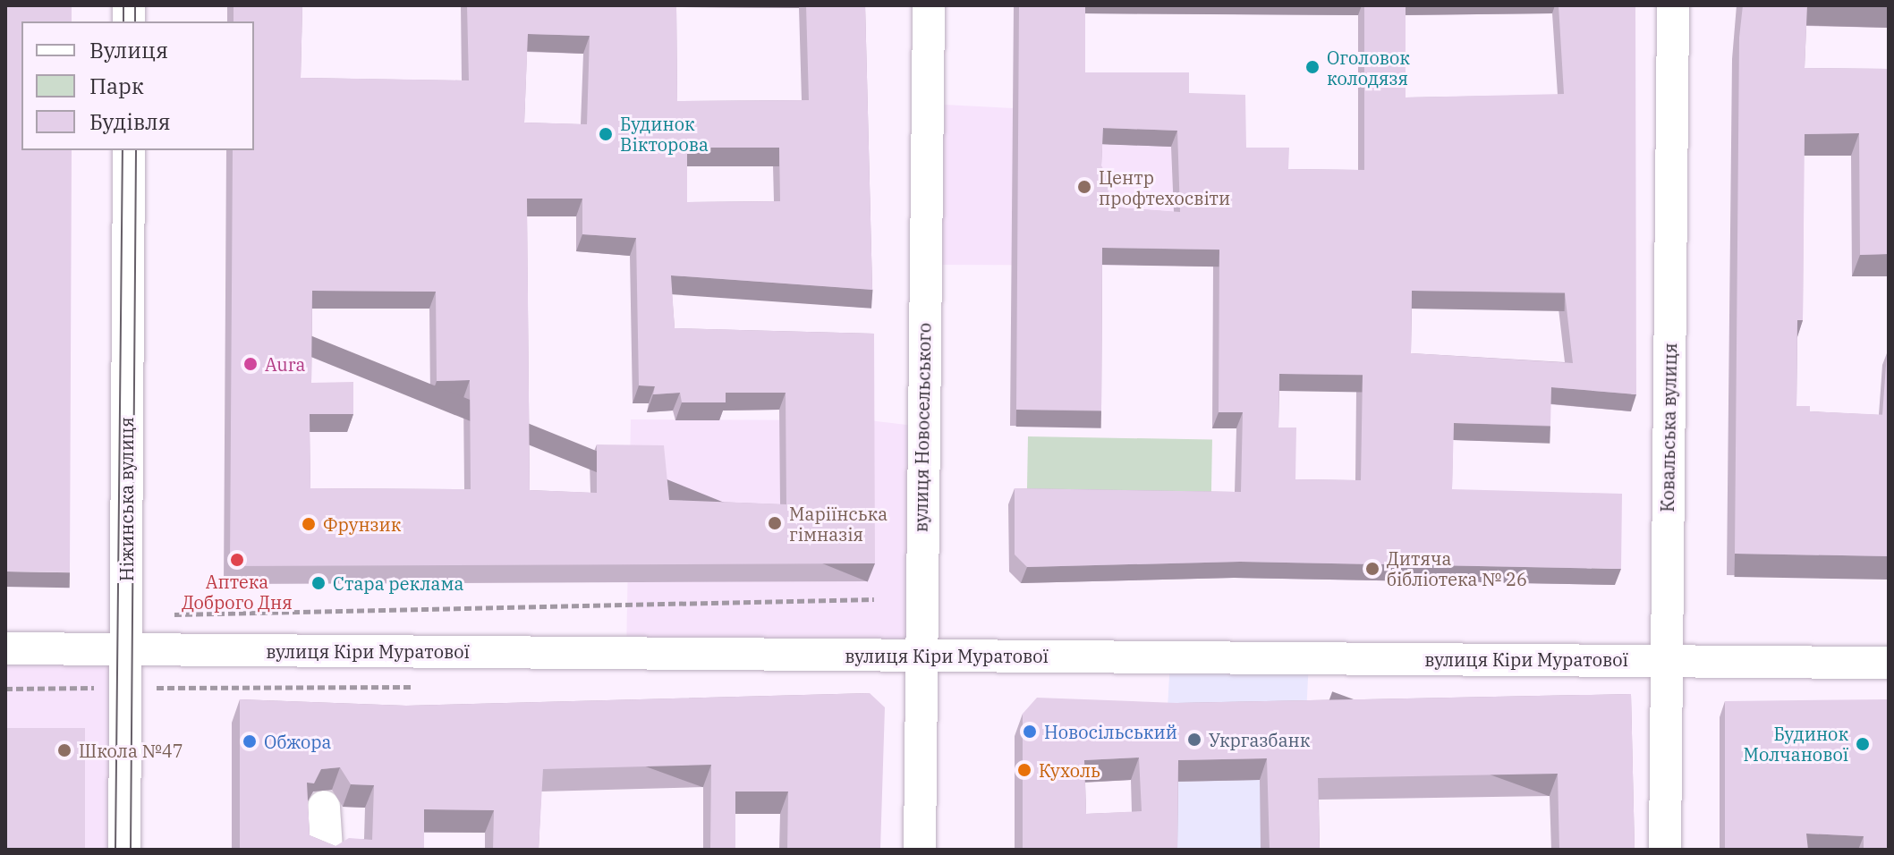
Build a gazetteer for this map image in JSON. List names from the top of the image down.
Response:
{
  "streets": {
    "street": [
      "вулиця Новосельського",
      "Ковальська вулиця",
      "Ніжинська вулиця",
      "вулиця Кіри Муратової"
    ]
  },
  "crossings": [
    ["вулиця Новосельського", "вулиця Кіри Муратової"],
    ["Ковальська вулиця", "вулиця Кіри Муратової"],
    ["Ніжинська вулиця", "вулиця Кіри Муратової"]
  ],
  "places": [
    "Оголовок колодязя",
    "Будинок Вікторова",
    "Центр профтехосвіти",
    "Aura",
    "Маріїнська гімназія",
    "Фрунзик",
    "Аптека Доброго Дня",
    "Дитяча бібліотека № 26",
    "Стара реклама",
    "Новосільський",
    "Укргазбанк",
    "Обжора",
    "Будинок Молчанової",
    "Школа №47",
    "Кухоль"
  ],
  "legend": ["Вулиця", "Парк", "Будівля"]
}
